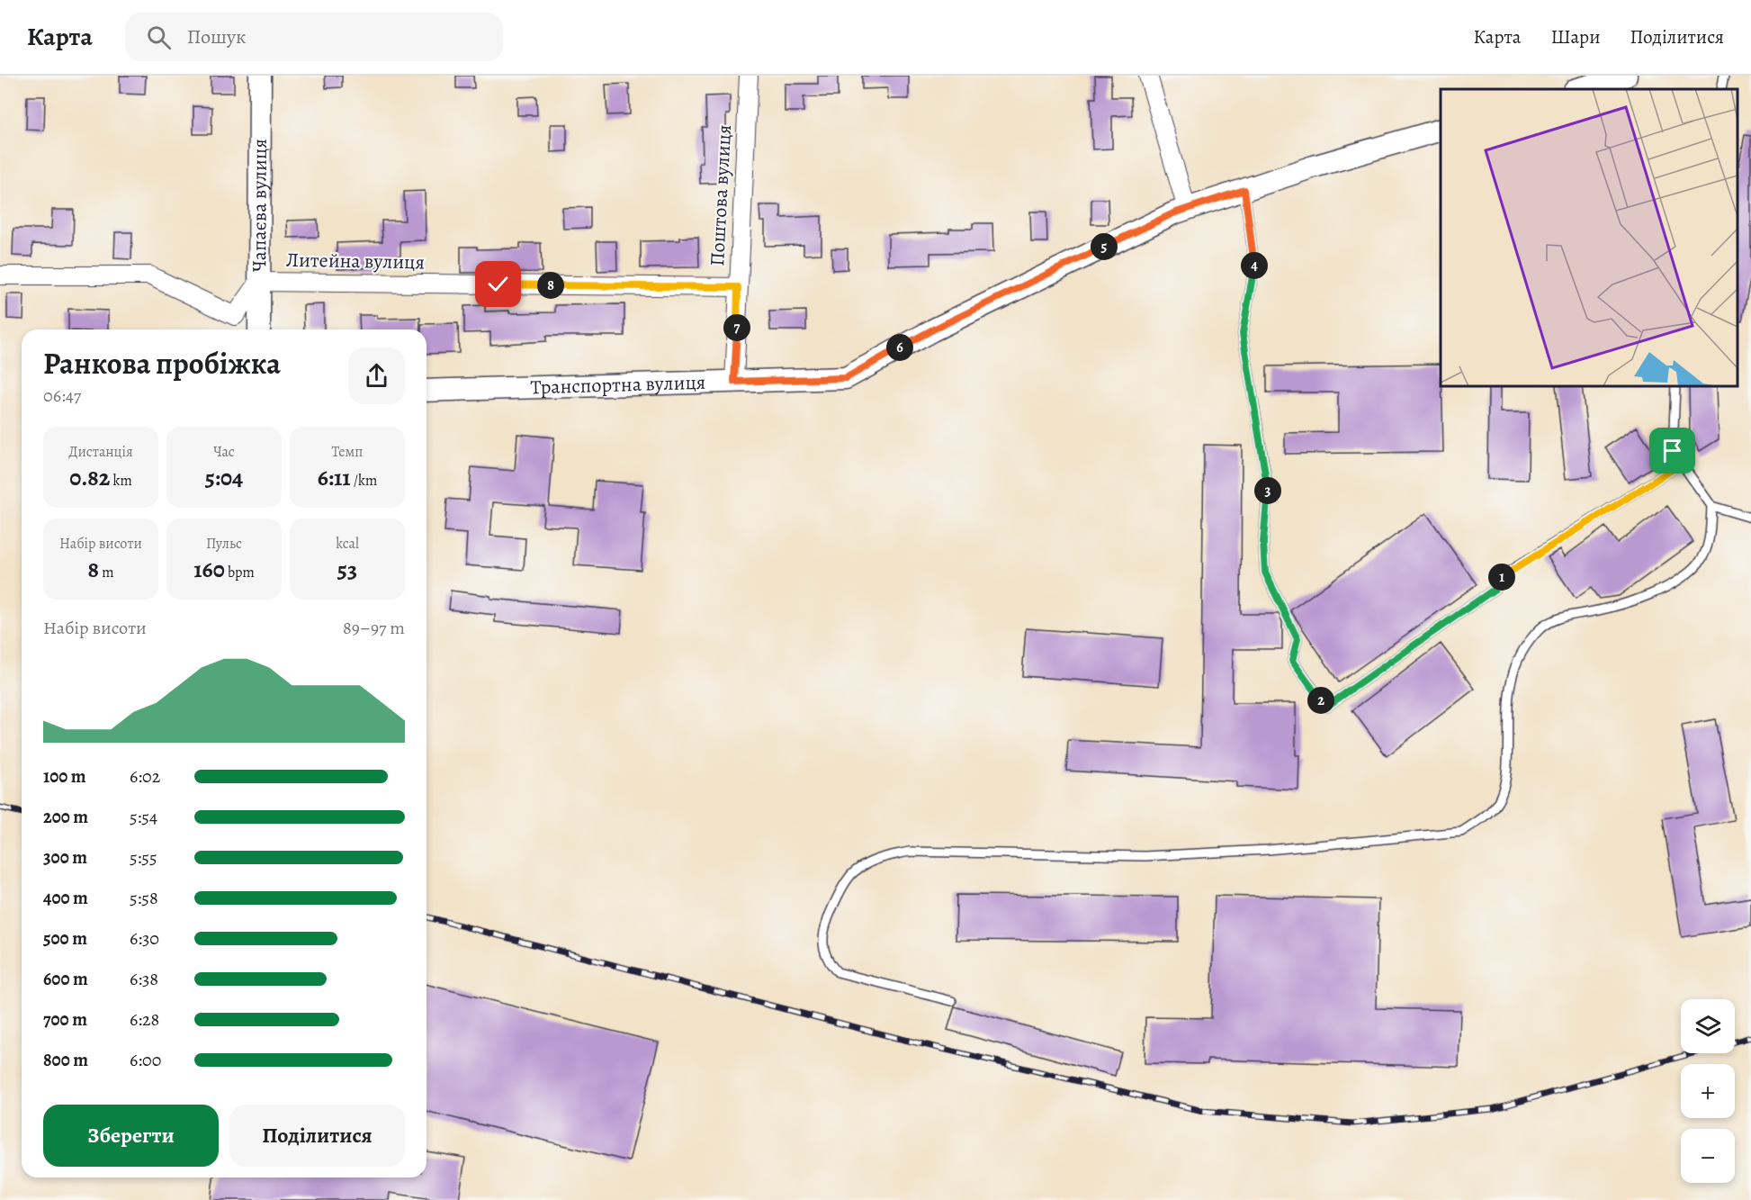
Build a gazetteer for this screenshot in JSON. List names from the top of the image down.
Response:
{
  "streets": {
    "street": [
      "Поштова вулиця",
      "Чапаєва вулиця",
      "Литейна вулиця",
      "Транспортна вулиця"
    ]
  },
  "crossings": [
    ["Поштова вулиця", "Литейна вулиця"],
    ["Поштова вулиця", "Транспортна вулиця"],
    ["Чапаєва вулиця", "Литейна вулиця"]
  ],
  "page": {
    "header": "Карта",
    "search": "Пошук",
    "nav": ["Карта", "Шари", "Поділитися"],
    "pins": [
      "5",
      "4",
      "8",
      "7",
      "6",
      "3",
      "1",
      "2"
    ],
    "heading": ["Ранкова пробіжка", "06:47"],
    "stats": [
      ["Дистанція", "0.82 km"],
      ["Час", "5:04"],
      ["Темп", "6:11 /km"],
      ["Набір висоти", "8 m"],
      ["Пульс", "160 bpm"],
      ["kcal", "53"]
    ],
    "chart": ["Набір висоти", "89–97 m"],
    "list": [
      {
        "name": "100 m",
        "note": "6:02"
      },
      {
        "name": "200 m",
        "note": "5:54"
      },
      {
        "name": "300 m",
        "note": "5:55"
      },
      {
        "name": "400 m",
        "note": "5:58"
      },
      {
        "name": "500 m",
        "note": "6:30"
      },
      {
        "name": "600 m",
        "note": "6:38"
      },
      {
        "name": "700 m",
        "note": "6:28"
      },
      {
        "name": "800 m",
        "note": "6:00"
      }
    ],
    "map_buttons": ["+", "−"],
    "buttons": ["Зберегти", "Поділитися"]
  }
}
